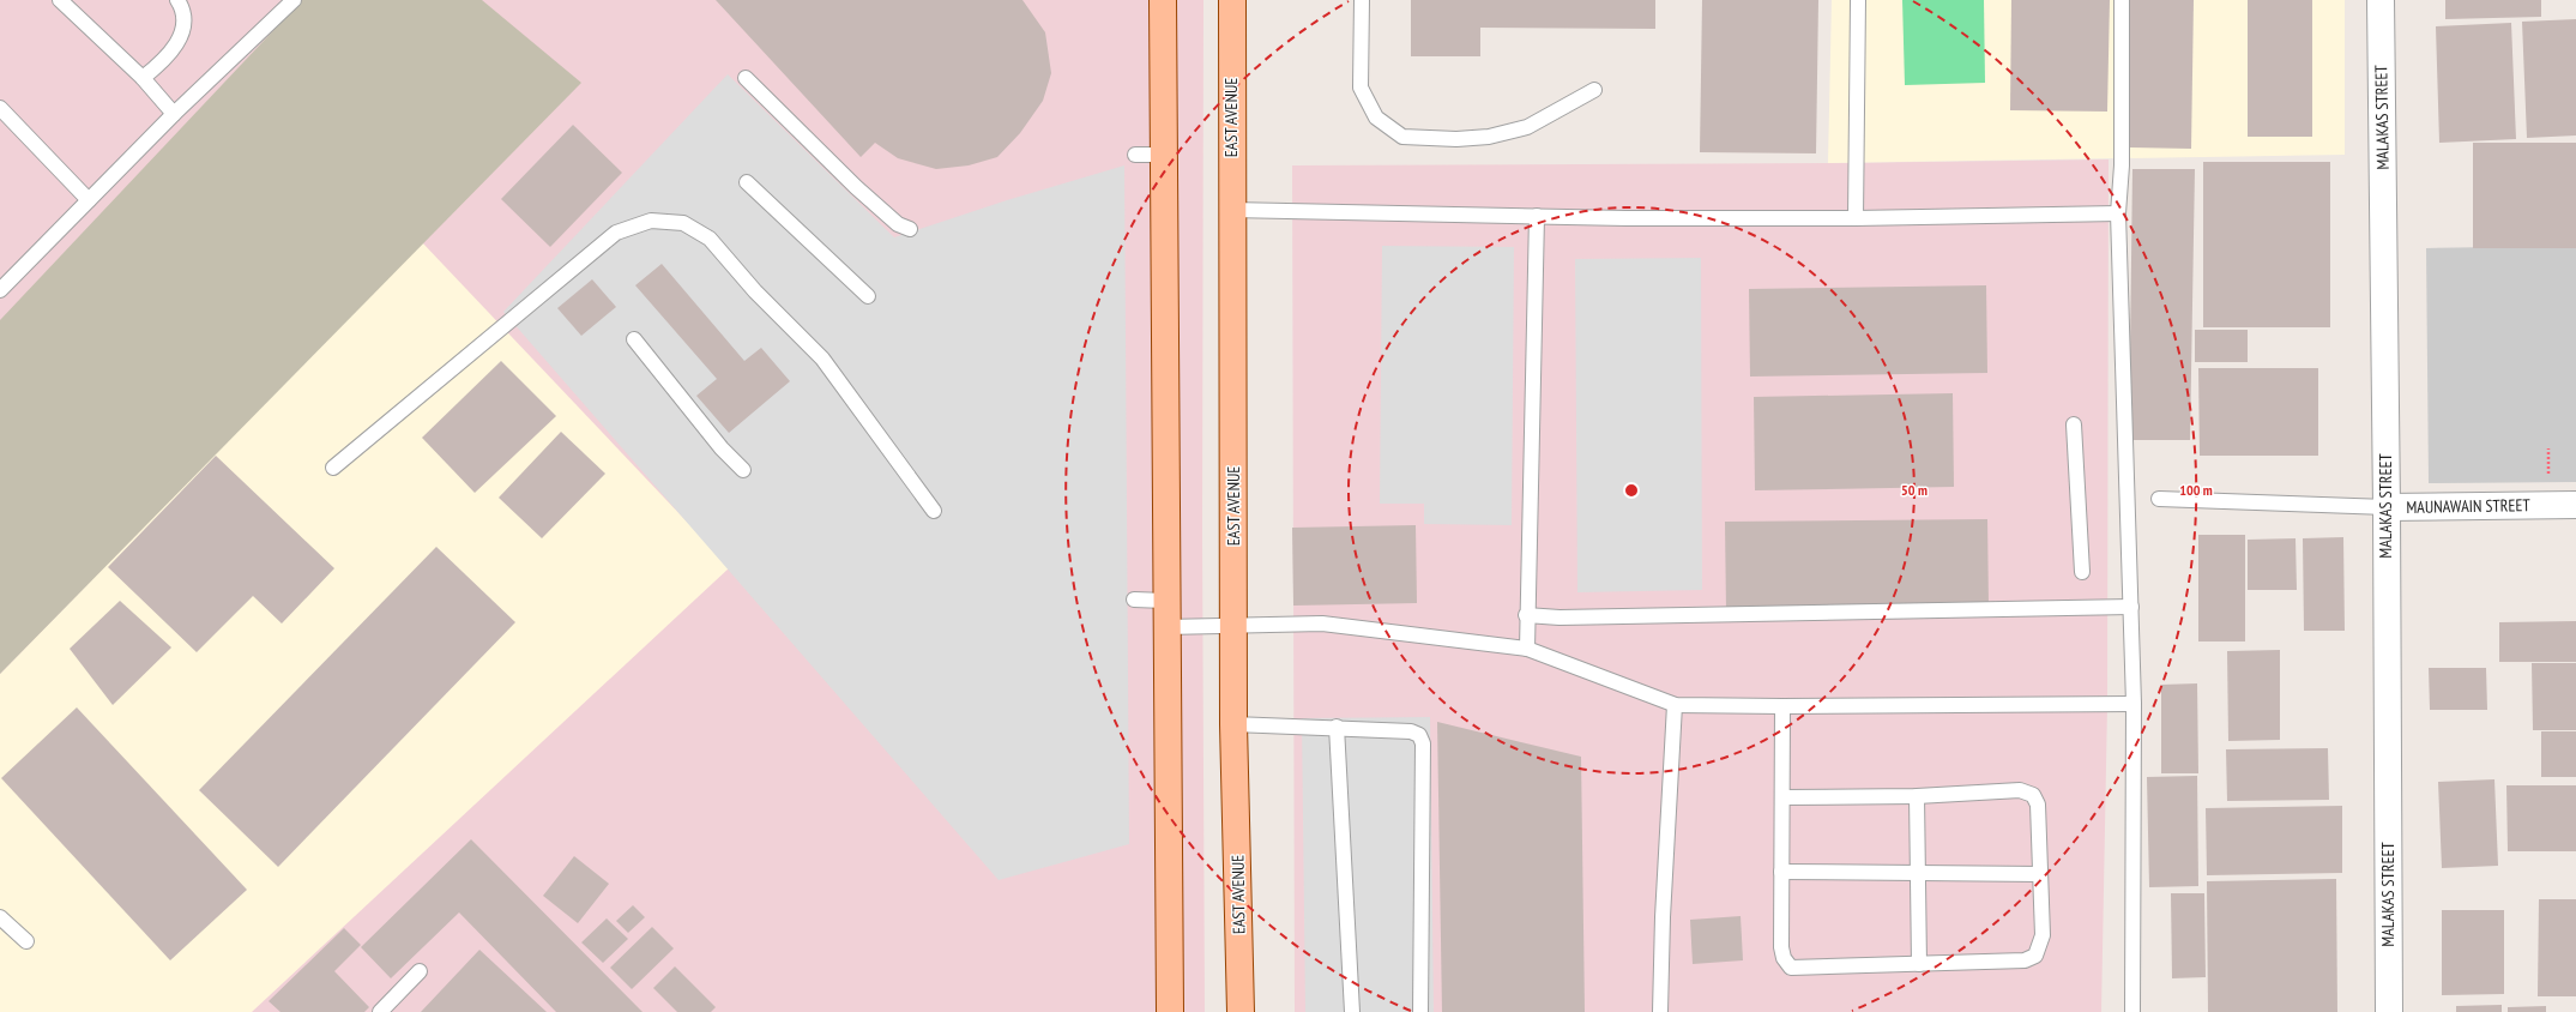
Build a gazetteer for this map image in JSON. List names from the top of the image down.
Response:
{
  "streets": {
    "main road": ["EAST AVENUE"],
    "street": ["MALAKAS STREET", "MAUNAWAIN STREET"]
  },
  "crossings": [
    ["MALAKAS STREET", "MAUNAWAIN STREET"]
  ],
  "rings": ["50 m", "100 m"]
}
